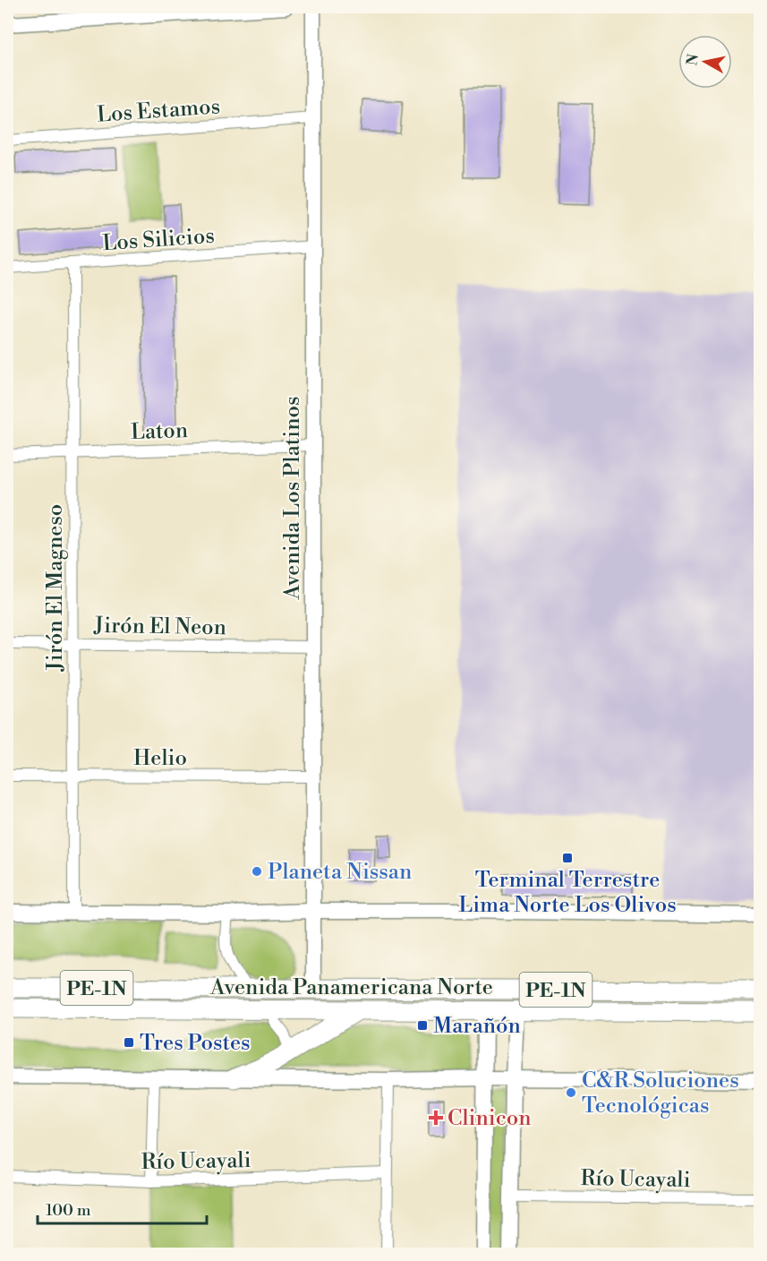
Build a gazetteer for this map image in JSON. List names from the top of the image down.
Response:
{
  "streets": {
    "highway": ["Avenida Panamericana Norte", "PE-1N"],
    "main road": ["Avenida Los Platinos"],
    "street": [
      "Los Estamos",
      "Los Silicios",
      "Laton",
      "Jirón El Magneso",
      "Jirón El Neon",
      "Helio",
      "Río Ucayali"
    ]
  },
  "crossings": [
    ["Los Estamos", "Avenida Los Platinos"],
    ["Los Silicios", "Avenida Los Platinos"],
    ["Los Silicios", "Jirón El Magneso"],
    ["Laton", "Avenida Los Platinos"],
    ["Laton", "Jirón El Magneso"],
    ["Avenida Los Platinos", "Jirón El Neon"],
    ["Avenida Los Platinos", "Helio"],
    ["Avenida Los Platinos", "Avenida Panamericana Norte"],
    ["Jirón El Magneso", "Jirón El Neon"],
    ["Jirón El Magneso", "Helio"]
  ],
  "places": {
    "transit": ["Terminal Terrestre Lima Norte Los Olivos", "Marañón", "Tres Postes"],
    "other": ["Planeta Nissan", "C&R Soluciones Tecnológicas"],
    "health": ["Clinicon"]
  },
  "scale_bar": "100 m",
  "north": "left"
}
